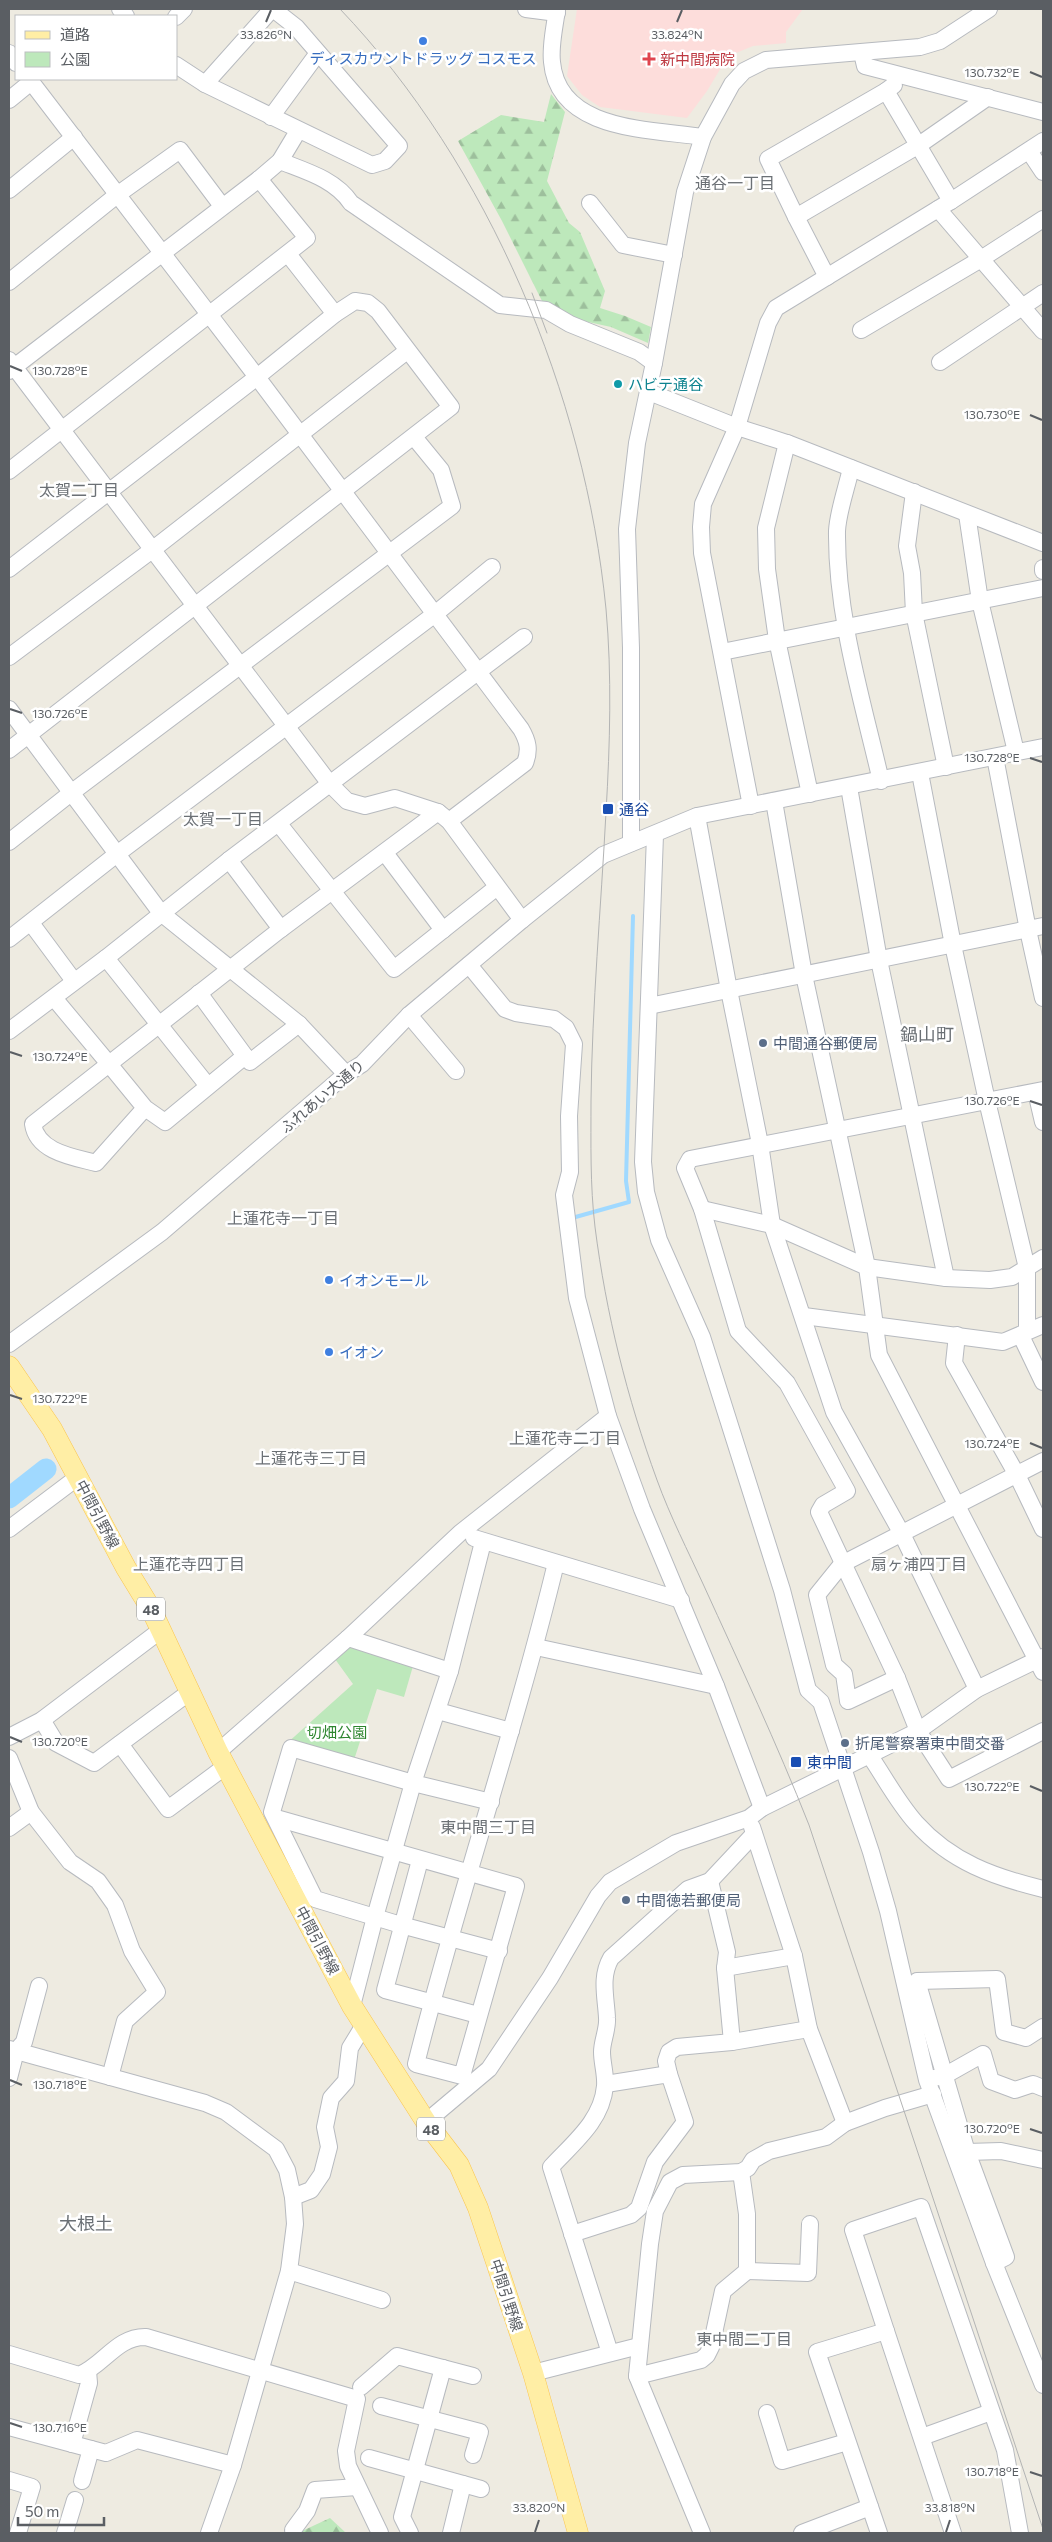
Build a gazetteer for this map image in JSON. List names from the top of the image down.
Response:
{
  "streets": {
    "main road": ["中間引野線", "48"],
    "street": ["ふれあい大通り"]
  },
  "districts": [
    "通谷一丁目",
    "太賀二丁目",
    "太賀一丁目",
    "鍋山町",
    "上蓮花寺一丁目",
    "上蓮花寺二丁目",
    "上蓮花寺三丁目",
    "上蓮花寺四丁目",
    "扇ヶ浦四丁目",
    "東中間三丁目",
    "大根土",
    "東中間二丁目"
  ],
  "parks": ["切畑公園"],
  "places": {
    "other": [
      "ディスカウントドラッグ コスモス",
      "ハビテ通谷",
      "中間通谷郵便局",
      "イオンモール",
      "イオン",
      "折尾警察署東中間交番",
      "中間徳若郵便局"
    ],
    "health": ["新中間病院"],
    "transit": ["通谷", "東中間"]
  },
  "legend": ["道路", "公園"],
  "scale_bar": "50 m",
  "coordinates": [
    "33.826°N",
    "33.824°N",
    "130.732°E",
    "130.728°E",
    "130.730°E",
    "130.726°E",
    "130.724°E",
    "130.722°E",
    "130.720°E",
    "130.718°E",
    "130.716°E",
    "33.820°N",
    "33.818°N"
  ]
}
